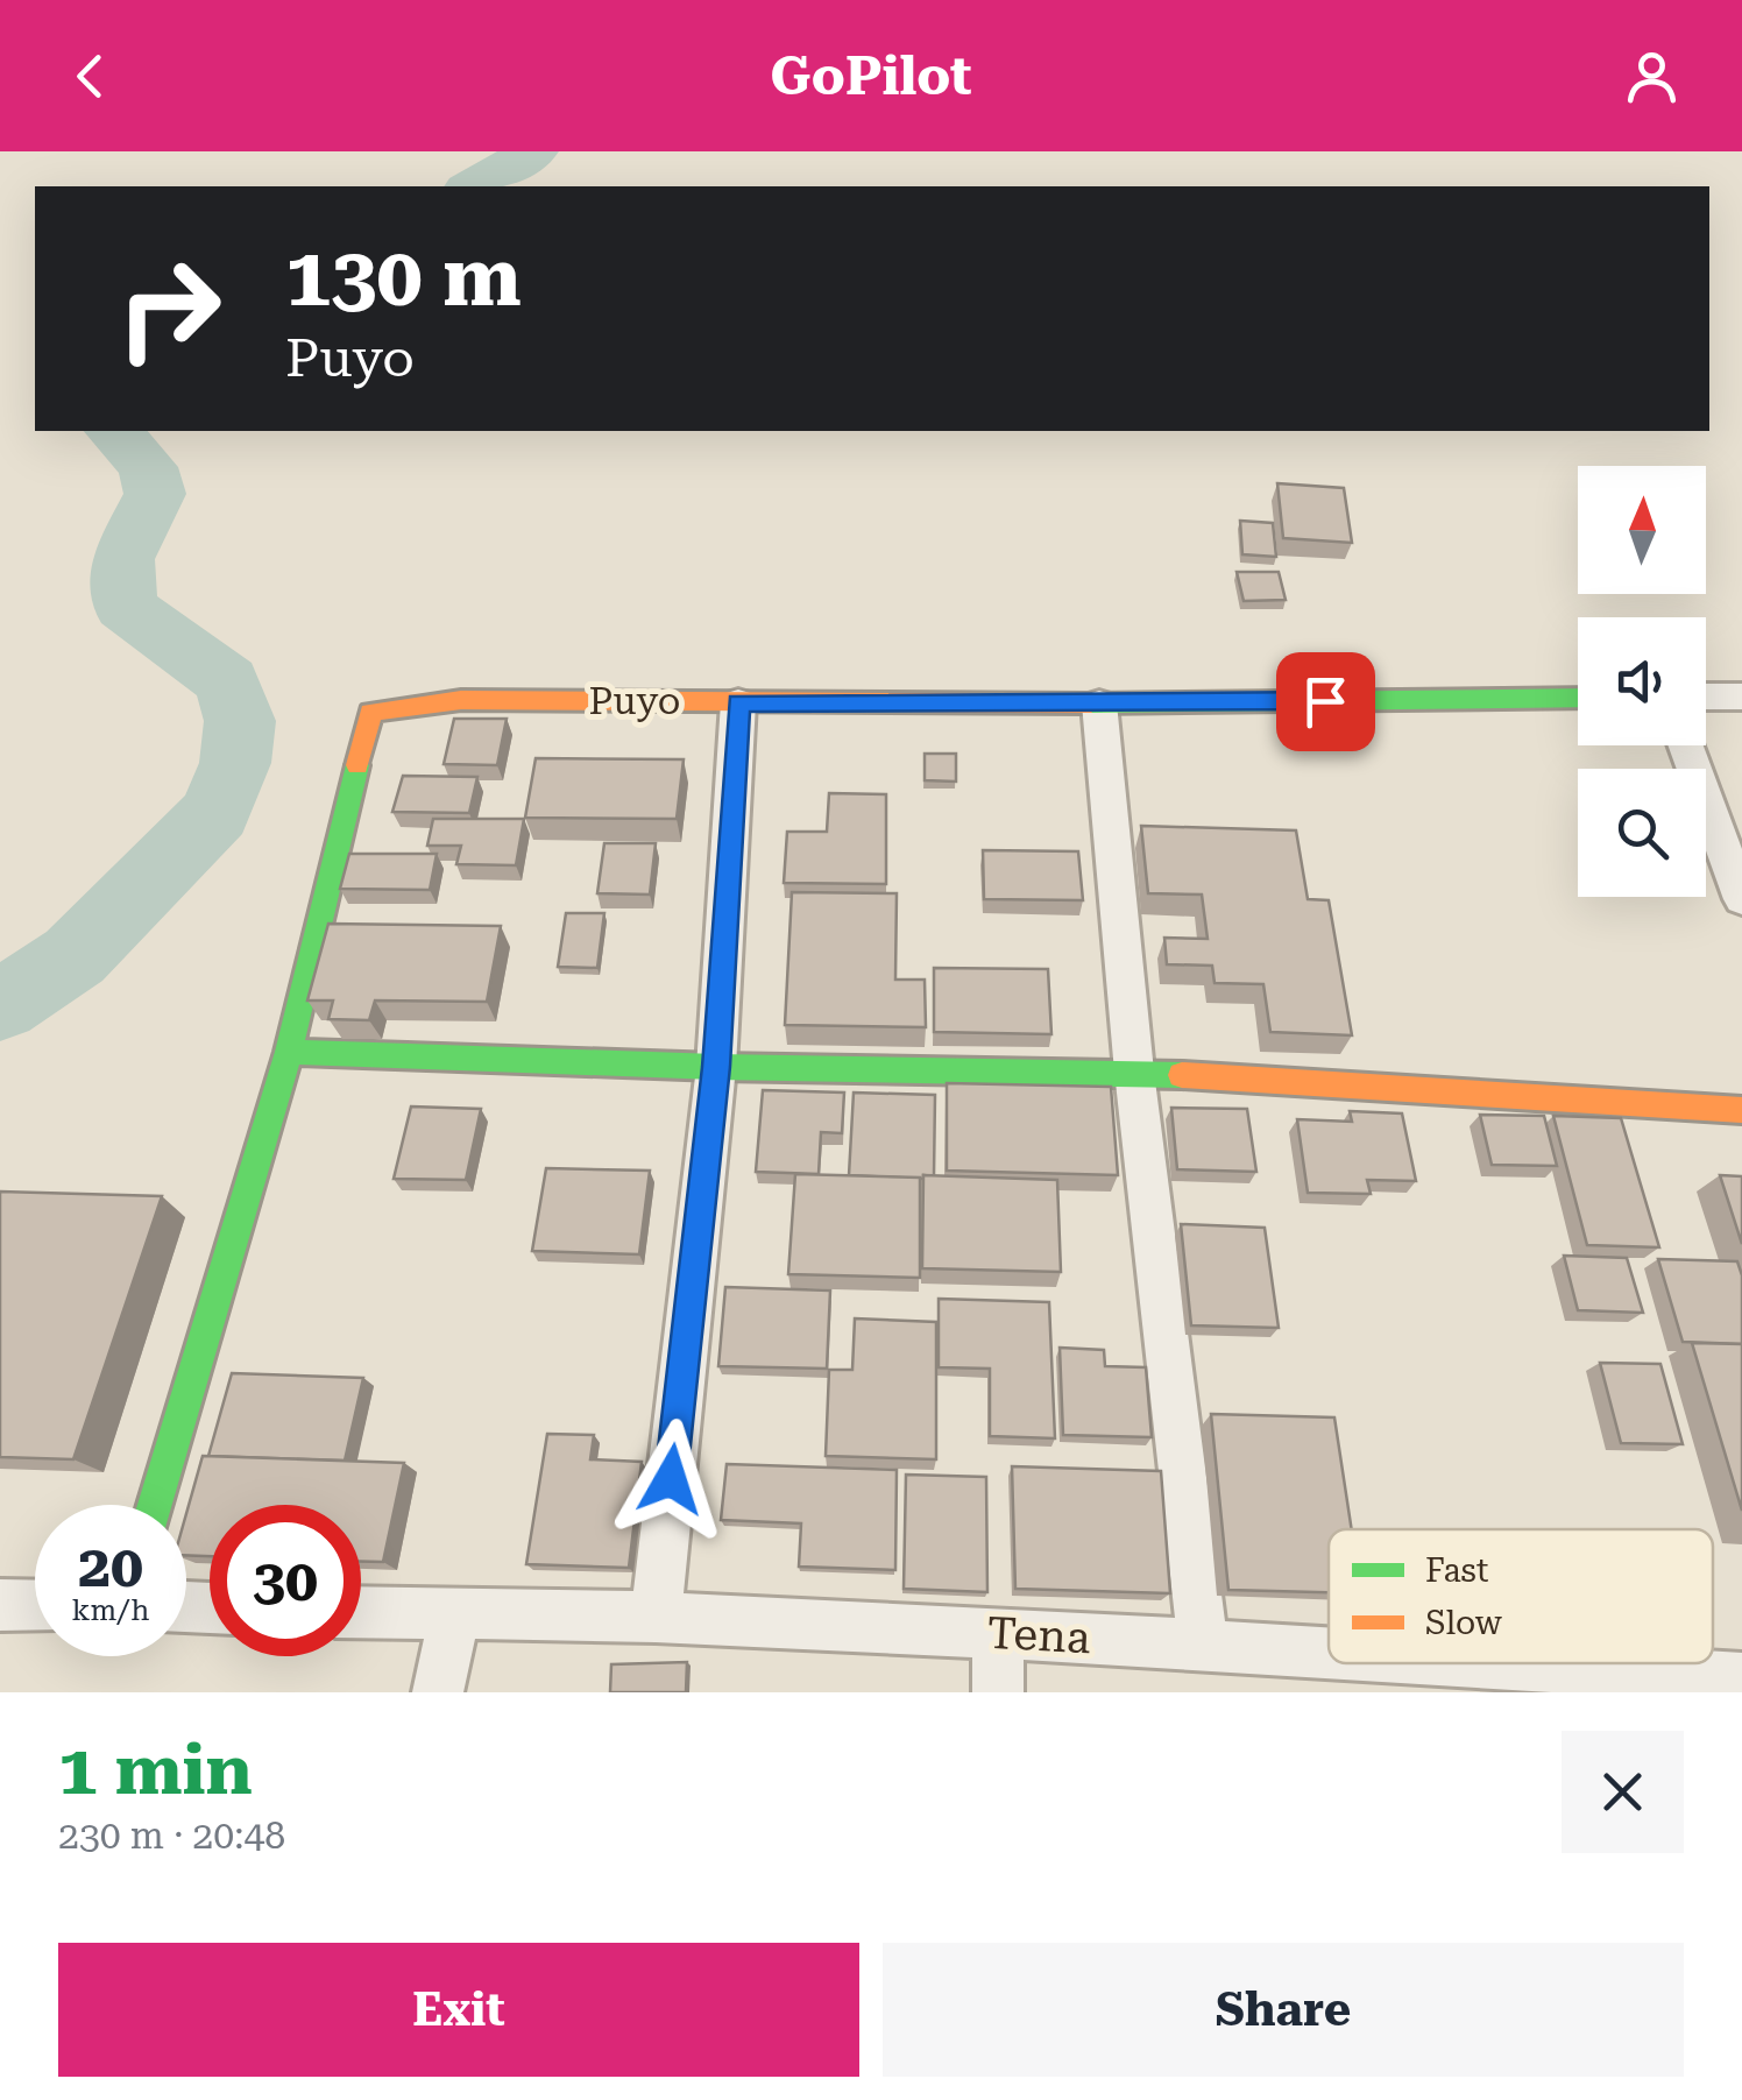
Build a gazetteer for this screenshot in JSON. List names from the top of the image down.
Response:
{
  "streets": {
    "street": ["Puyo", "Tena"]
  },
  "legend": ["Fast", "Slow"],
  "north": "top",
  "page": {
    "header": "GoPilot",
    "turn": ["130 m", "Puyo"],
    "speed": "20 km/h",
    "limit": "30",
    "heading": ["1 min", "230 m · 20:48"],
    "buttons": ["Exit", "Share"]
  }
}
